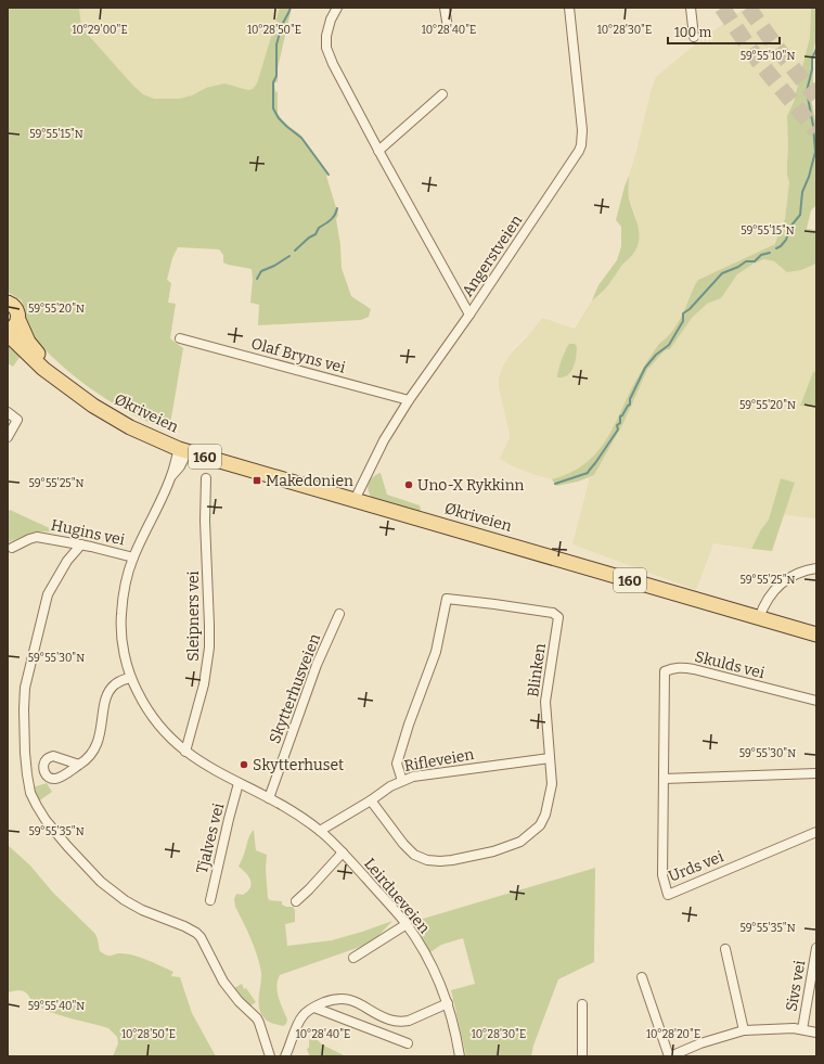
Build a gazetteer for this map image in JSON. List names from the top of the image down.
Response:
{
  "streets": {
    "main road": ["Økriveien", "160"],
    "street": [
      "Angerstveien",
      "Olaf Bryns vei",
      "Hugins vei",
      "Sleipners vei",
      "Skulds vei",
      "Blinken",
      "Skytterhusveien",
      "Rifleveien",
      "Tjalves vei",
      "Urds vei",
      "Leirdueveien",
      "Sivs vei"
    ]
  },
  "crossings": [
    ["Angerstveien", "Olaf Bryns vei"],
    ["Angerstveien", "Økriveien"],
    ["Økriveien", "160"],
    ["Økriveien", "Leirdueveien"],
    ["Hugins vei", "Leirdueveien"],
    ["Sleipners vei", "Leirdueveien"],
    ["Skulds vei", "Urds vei"],
    ["Blinken", "Rifleveien"],
    ["Skytterhusveien", "Leirdueveien"],
    ["Rifleveien", "Leirdueveien"],
    ["Tjalves vei", "Leirdueveien"]
  ],
  "places": {
    "transit": ["Makedonien"],
    "other": ["Uno-X Rykkinn", "Skytterhuset"]
  },
  "scale_bar": "100 m",
  "coordinates": [
    "10°29'00\"E",
    "10°28'50\"E",
    "10°28'40\"E",
    "10°28'30\"E",
    "59°55'10\"N",
    "59°55'15\"N",
    "59°55'20\"N",
    "59°55'25\"N",
    "59°55'30\"N",
    "59°55'35\"N",
    "59°55'40\"N",
    "10°28'20\"E"
  ]
}
